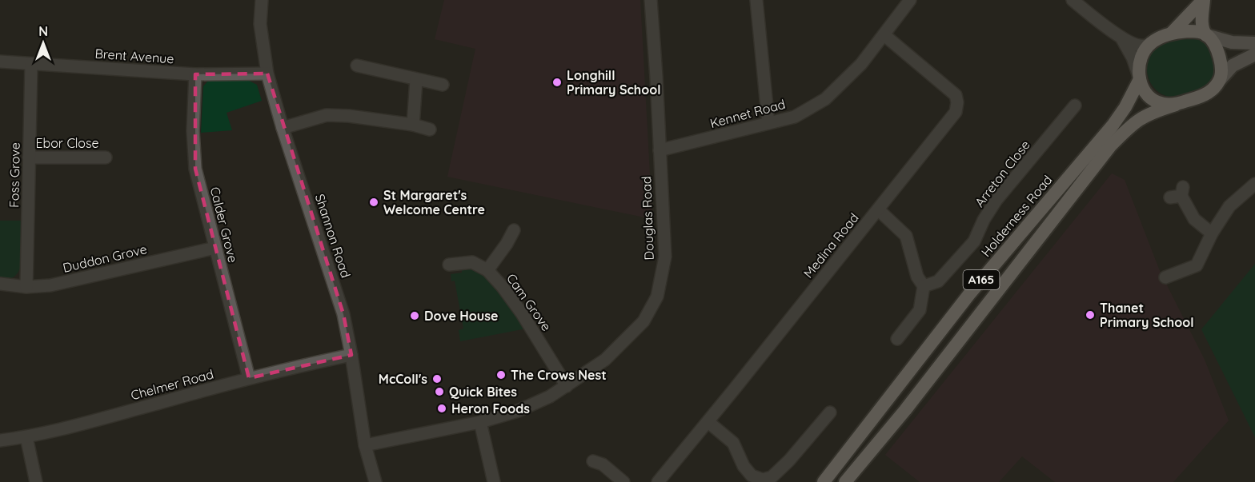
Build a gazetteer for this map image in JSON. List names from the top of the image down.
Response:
{
  "streets": {
    "highway": ["Holderness Road", "A165"],
    "street": [
      "Brent Avenue",
      "Kennet Road",
      "Ebor Close",
      "Arreton Close",
      "Foss Grove",
      "Douglas Road",
      "Calder Grove",
      "Shannon Road",
      "Medina Road",
      "Duddon Grove",
      "Cam Grove",
      "Chelmer Road"
    ]
  },
  "crossings": [
    ["Brent Avenue", "Foss Grove"],
    ["Brent Avenue", "Calder Grove"],
    ["Brent Avenue", "Shannon Road"],
    ["Kennet Road", "Douglas Road"],
    ["Kennet Road", "Medina Road"],
    ["Ebor Close", "Foss Grove"],
    ["Foss Grove", "Duddon Grove"],
    ["Holderness Road", "A165"],
    ["Douglas Road", "Shannon Road"],
    ["Douglas Road", "Cam Grove"],
    ["Calder Grove", "Duddon Grove"],
    ["Calder Grove", "Chelmer Road"],
    ["Shannon Road", "Chelmer Road"]
  ],
  "places": [
    "Longhill Primary School",
    "St Margaret's Welcome Centre",
    "Thanet Primary School",
    "Dove House",
    "The Crows Nest",
    "McColl's",
    "Quick Bites",
    "Heron Foods"
  ],
  "north": "top"
}
